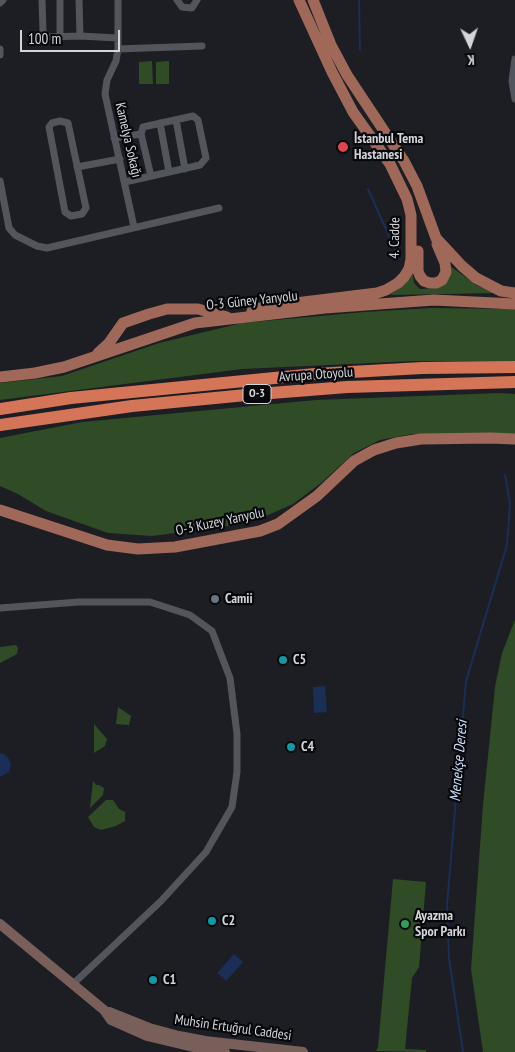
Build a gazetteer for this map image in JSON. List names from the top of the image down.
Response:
{
  "streets": {
    "highway": ["Avrupa Otoyolu", "O-3"],
    "main road": ["4. Cadde", "O-3 Güney Yanyolu", "O-3 Kuzey Yanyolu"],
    "street": ["Kamelya Sokağı", "Muhsin Ertuğrul Caddesi"]
  },
  "crossings": [
    ["4. Cadde", "O-3 Güney Yanyolu"]
  ],
  "water": ["Menekşe Deresi"],
  "places": [
    "İstanbul Tema Hastanesi",
    "Camii",
    "C5",
    "C4",
    "C2",
    "Ayazma Spor Parkı",
    "C1"
  ],
  "scale_bar": "100 m",
  "north": "bottom"
}
